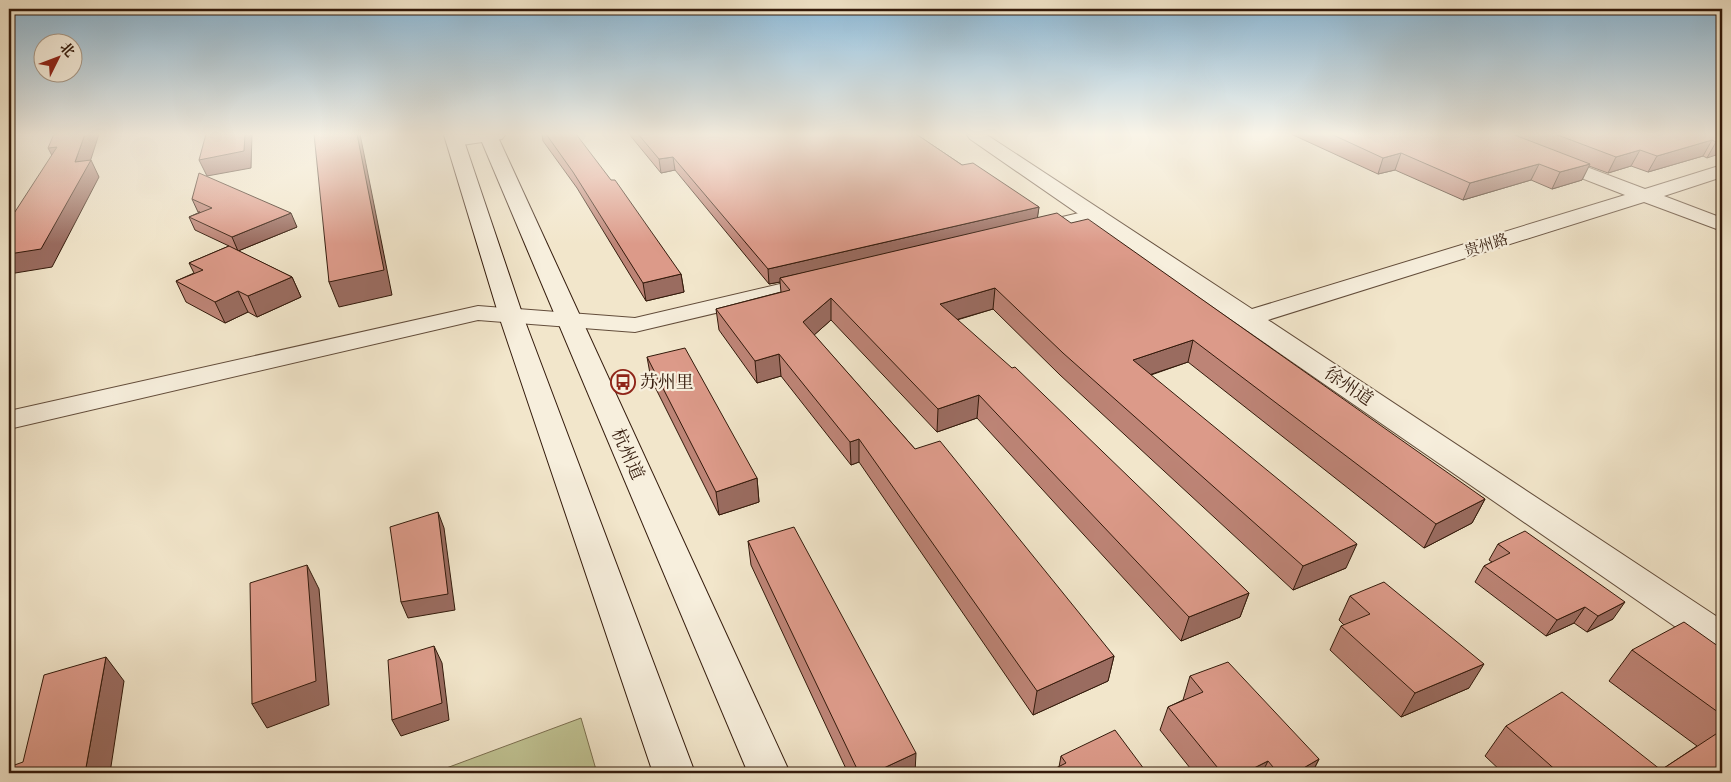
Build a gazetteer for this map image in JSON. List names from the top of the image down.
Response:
{
  "streets": {
    "street": ["贵州路", "徐州道", "杭州道"]
  },
  "crossings": [
    ["贵州路", "徐州道"]
  ],
  "places": {
    "bus stop": ["苏州里"]
  },
  "north": "top right"
}
